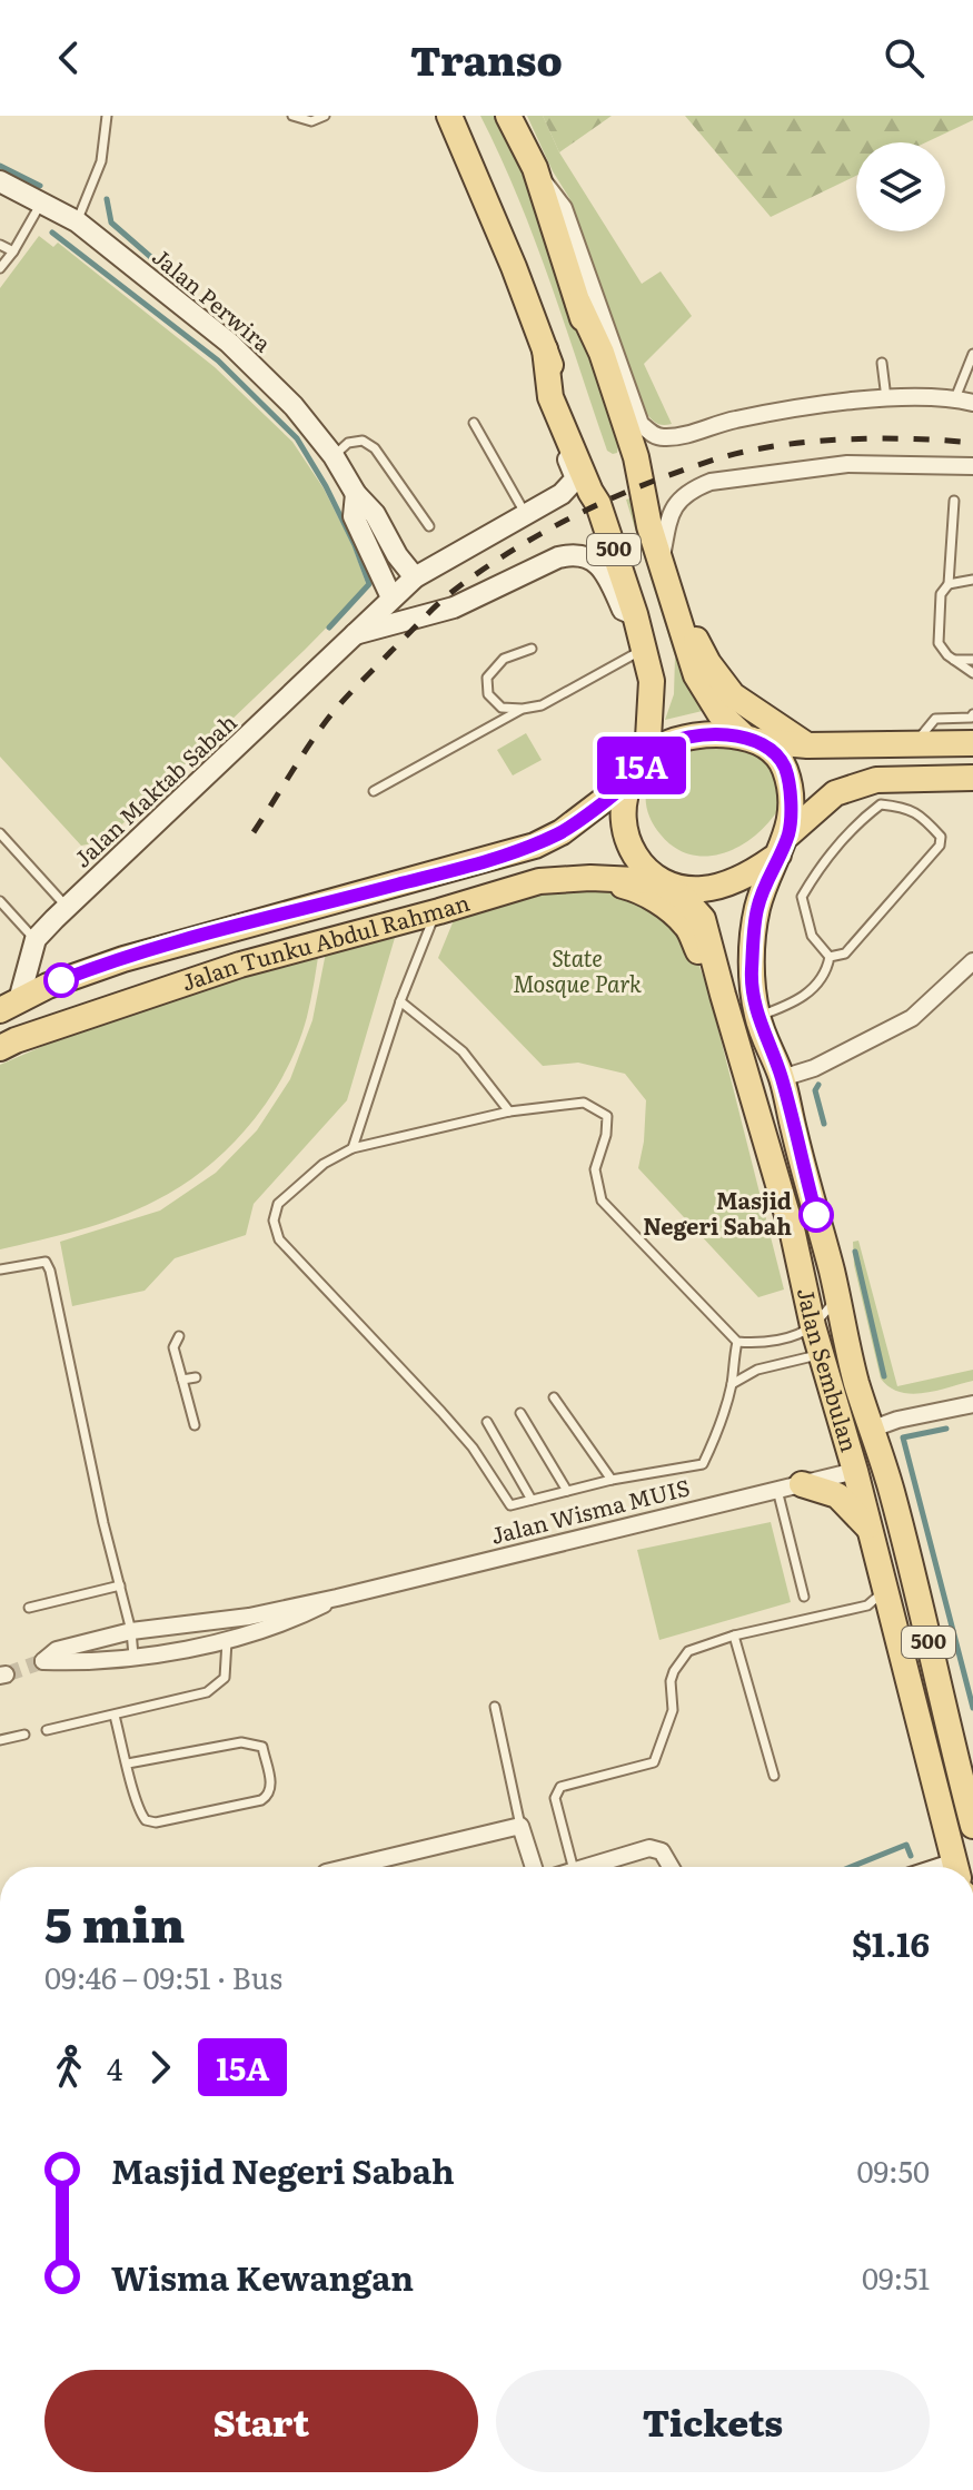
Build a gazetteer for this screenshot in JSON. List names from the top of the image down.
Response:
{
  "streets": {
    "main road": ["500", "Jalan Tunku Abdul Rahman", "Jalan Sembulan"],
    "street": ["Jalan Perwira", "Jalan Maktab Sabah", "Jalan Wisma MUIS"]
  },
  "crossings": [
    ["Jalan Perwira", "Jalan Maktab Sabah"],
    ["500", "Jalan Maktab Sabah"],
    ["500", "Jalan Tunku Abdul Rahman"],
    ["500", "Jalan Sembulan"],
    ["Jalan Tunku Abdul Rahman", "Jalan Sembulan"],
    ["Jalan Sembulan", "Jalan Wisma MUIS"]
  ],
  "parks": ["State Mosque Park"],
  "places": ["Masjid Negeri Sabah"],
  "lines": ["bus line 15A"],
  "page": {
    "header": "Transo",
    "on_map": "15A",
    "heading": ["5 min", "09:46 – 09:51 · Bus", "$1.16"],
    "legs": ["4", "15A"],
    "list": [
      {
        "name": "Masjid Negeri Sabah",
        "value": "09:50"
      },
      {
        "name": "Wisma Kewangan",
        "value": "09:51"
      }
    ],
    "buttons": ["Start", "Tickets"]
  }
}
